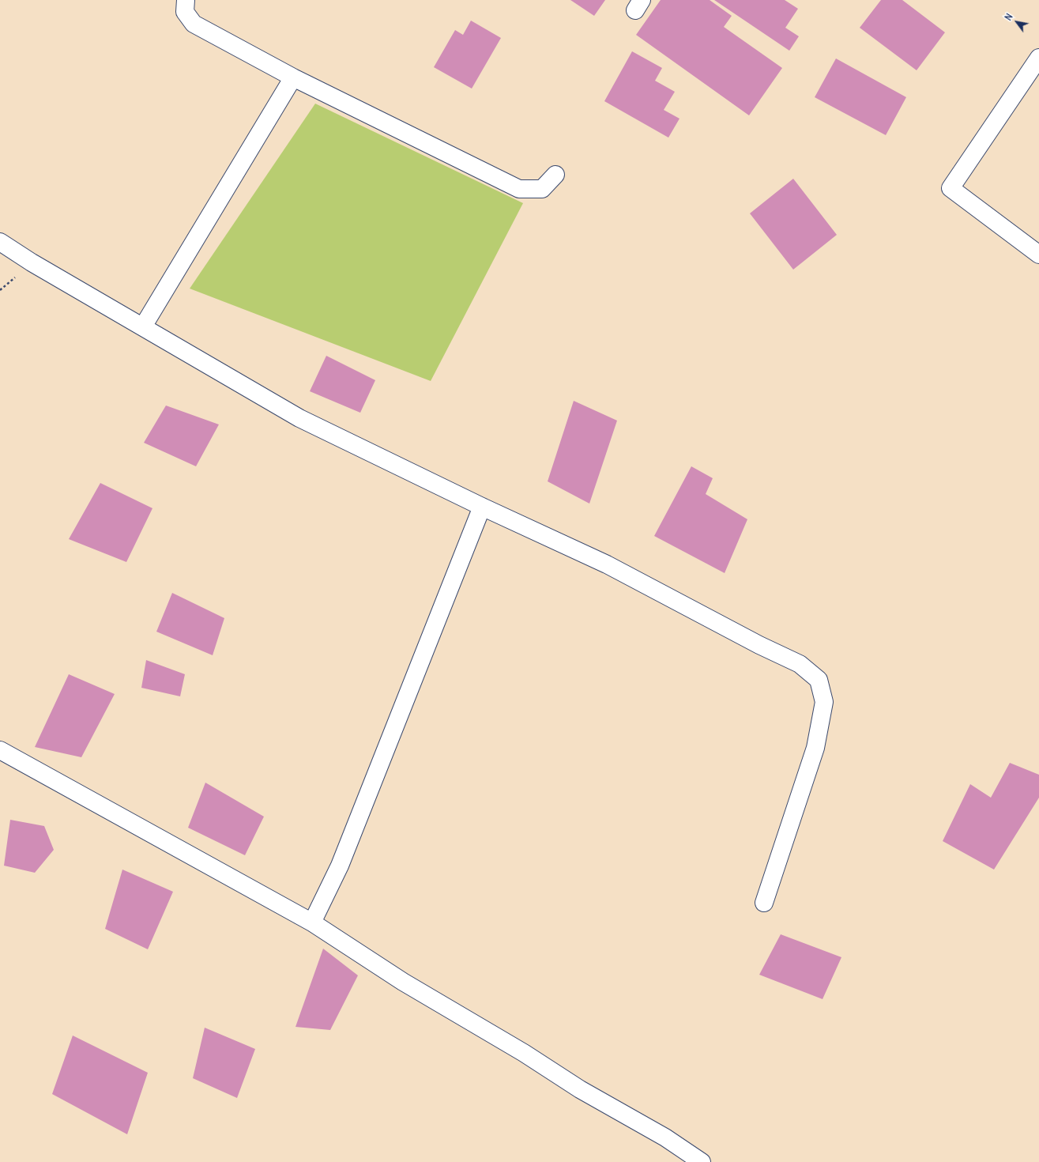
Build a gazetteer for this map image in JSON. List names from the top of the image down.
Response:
{
  "north": "top left"
}
